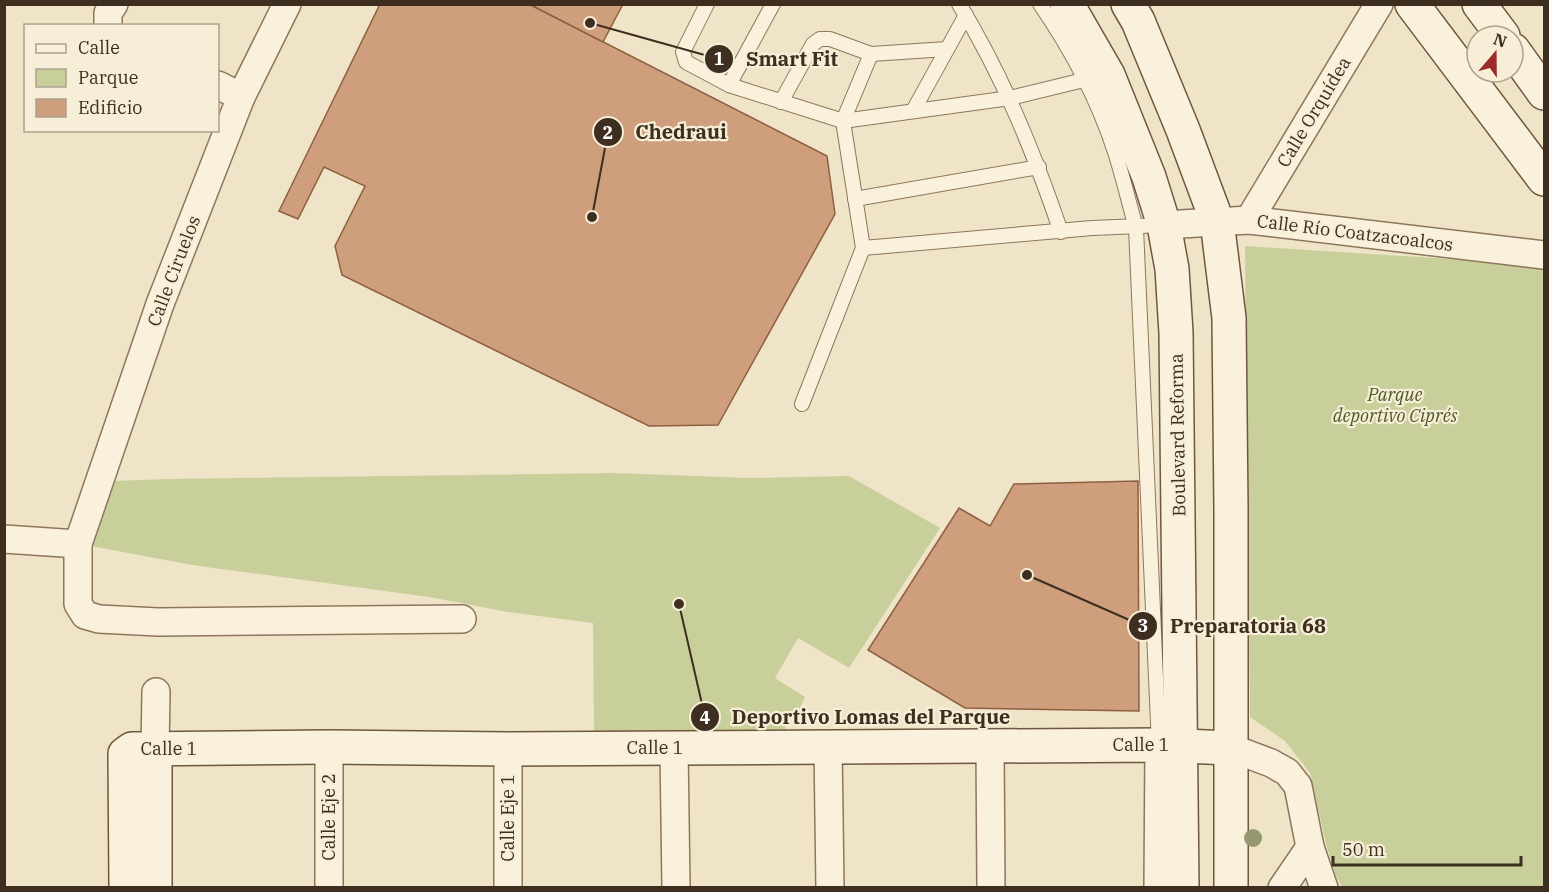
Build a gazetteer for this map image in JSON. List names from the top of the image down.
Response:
{
  "streets": {
    "main road": ["Boulevard Reforma", "Calle 1"],
    "street": [
      "Calle Orquídea",
      "Calle Río Coatzacoalcos",
      "Calle Ciruelos",
      "Calle Eje 2",
      "Calle Eje 1"
    ]
  },
  "crossings": [
    ["Calle Orquídea", "Calle Río Coatzacoalcos"],
    ["Calle Río Coatzacoalcos", "Boulevard Reforma"],
    ["Boulevard Reforma", "Calle 1"],
    ["Calle 1", "Calle Eje 2"],
    ["Calle 1", "Calle Eje 1"]
  ],
  "parks": ["Parque deportivo Ciprés"],
  "places": [
    "Smart Fit",
    "Chedraui",
    "Preparatoria 68",
    "Deportivo Lomas del Parque"
  ],
  "legend": ["Calle", "Parque", "Edificio"],
  "scale_bar": "50 m",
  "north": "top"
}
